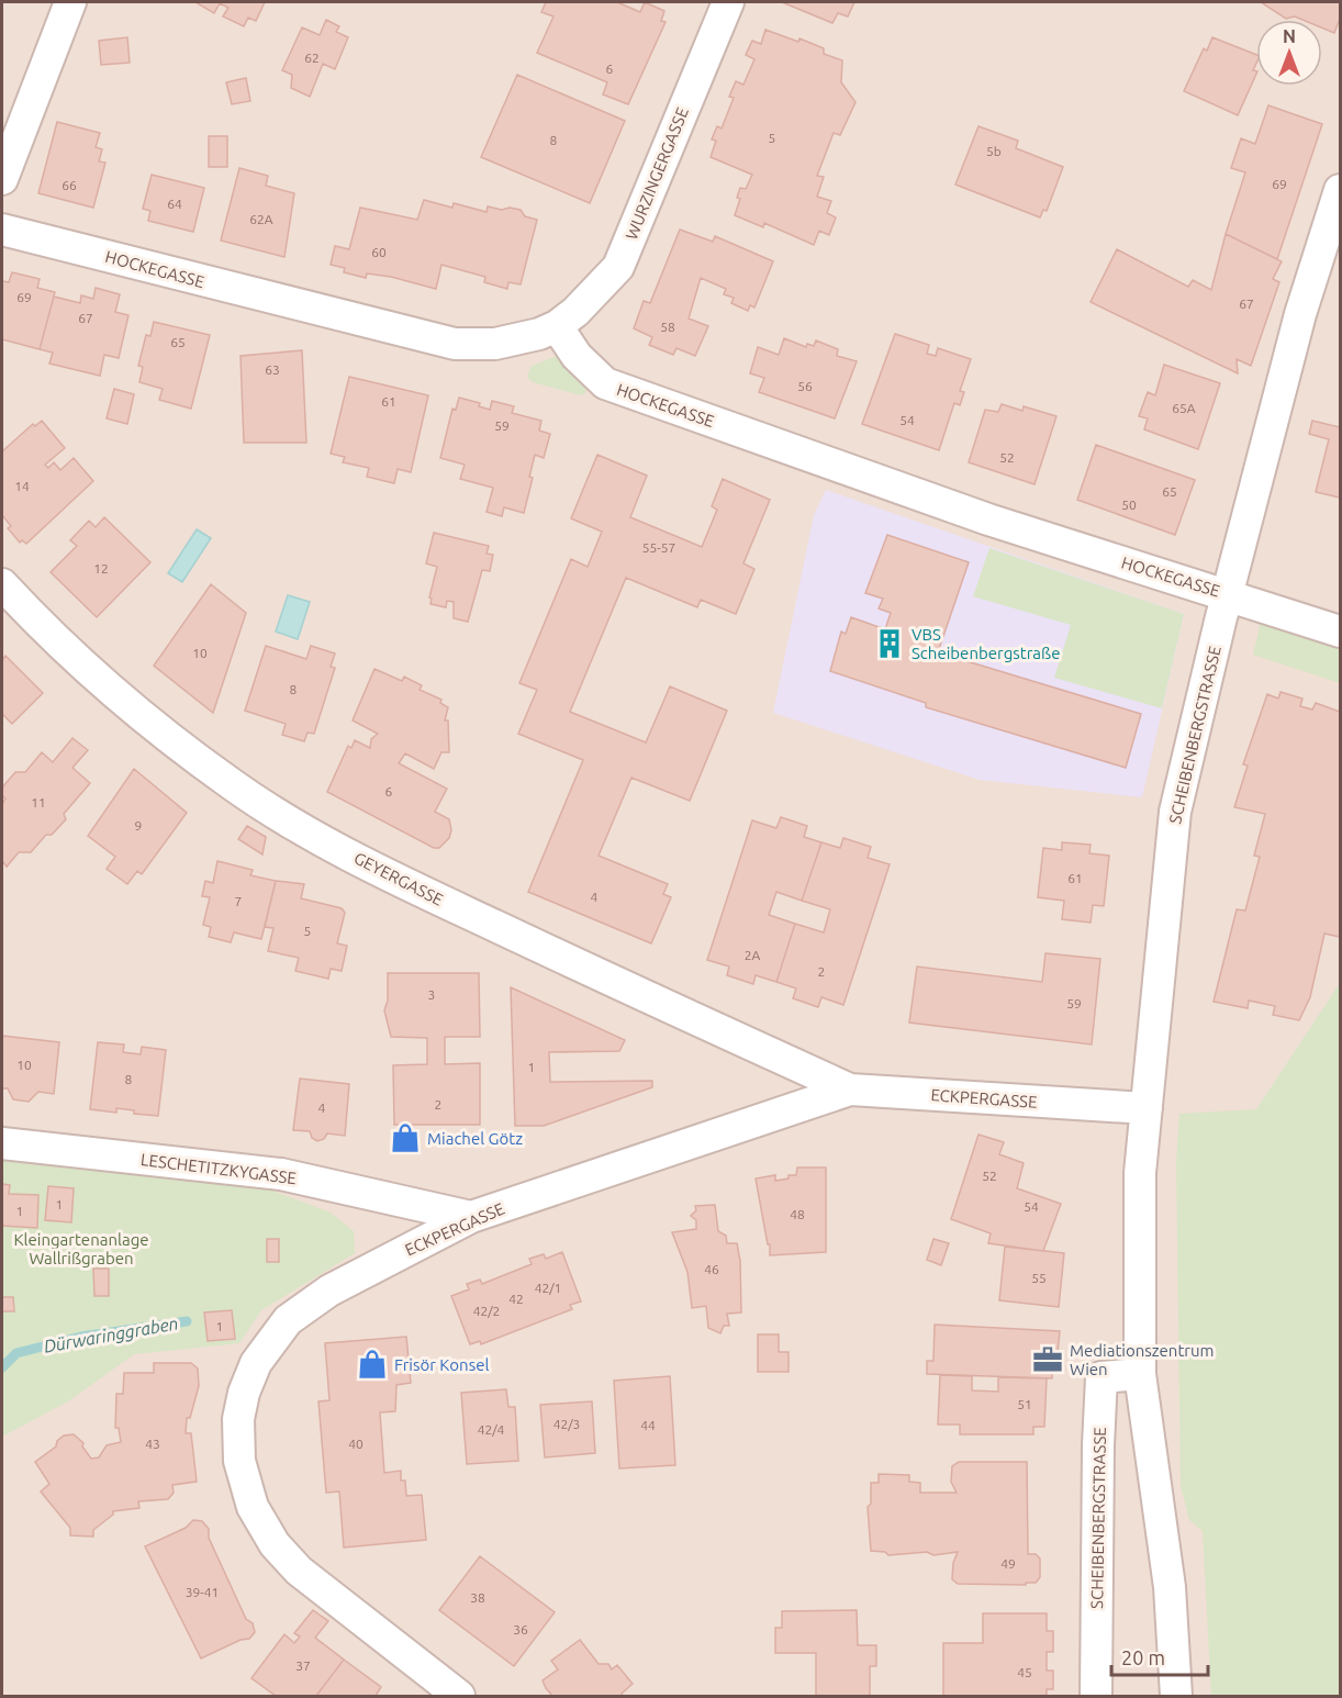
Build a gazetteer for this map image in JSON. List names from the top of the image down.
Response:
{
  "streets": {
    "street": [
      "WURZINGERGASSE",
      "HOCKEGASSE",
      "SCHEIBENBERGSTRASSE",
      "GEYERGASSE",
      "ECKPERGASSE",
      "LESCHETITZKYGASSE"
    ]
  },
  "crossings": [
    ["WURZINGERGASSE", "HOCKEGASSE"],
    ["HOCKEGASSE", "SCHEIBENBERGSTRASSE"],
    ["SCHEIBENBERGSTRASSE", "ECKPERGASSE"],
    ["GEYERGASSE", "ECKPERGASSE"],
    ["ECKPERGASSE", "LESCHETITZKYGASSE"]
  ],
  "water": ["Dürwaringgraben"],
  "parks": ["Kleingartenanlage Wallrißgraben"],
  "places": {
    "building": ["VBS Scheibenbergstraße"],
    "shop": ["Miachel Götz", "Frisör Konsel"],
    "office": ["Mediationszentrum Wien"]
  },
  "house_numbers": [
    "62",
    "6",
    "5",
    "8",
    "5b",
    "69",
    "66",
    "64",
    "62A",
    "60",
    "69",
    "67",
    "67",
    "58",
    "65",
    "63",
    "56",
    "61",
    "65A",
    "54",
    "59",
    "52",
    "14",
    "65",
    "50",
    "55-57",
    "12",
    "10",
    "8",
    "6",
    "11",
    "9",
    "61",
    "4",
    "7",
    "5",
    "2A",
    "2",
    "3",
    "59",
    "10",
    "1",
    "8",
    "2",
    "4",
    "52",
    "1",
    "54",
    "1",
    "48",
    "46",
    "55",
    "42/1",
    "42",
    "42/2",
    "1",
    "51",
    "42/3",
    "44",
    "42/4",
    "43",
    "40",
    "49",
    "39-41",
    "38",
    "36",
    "37",
    "45"
  ],
  "scale_bar": "20 m",
  "north": "top"
}
